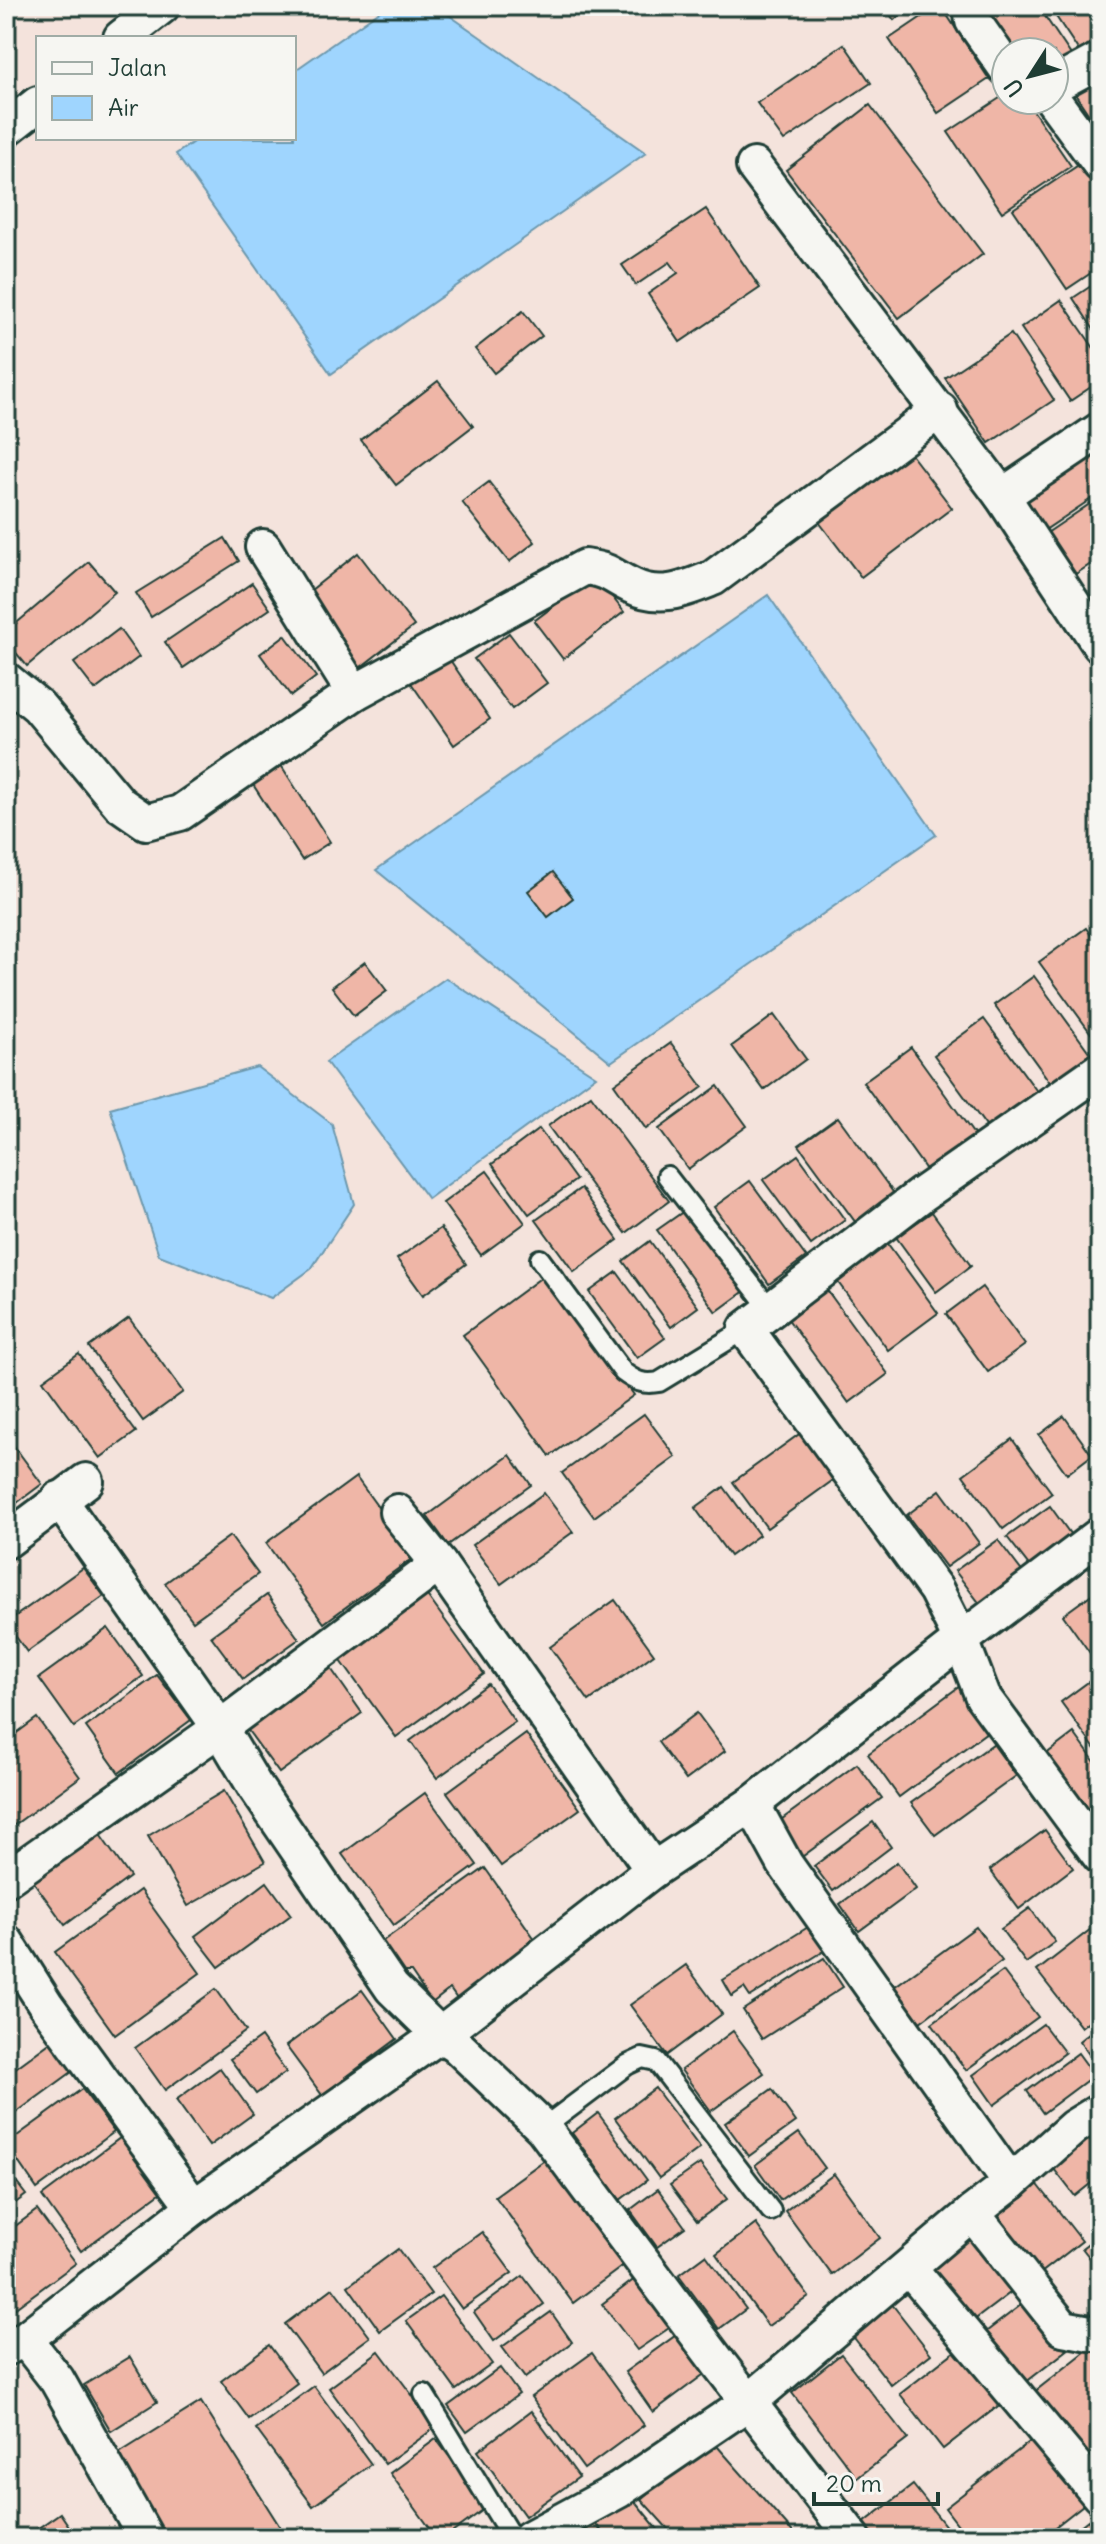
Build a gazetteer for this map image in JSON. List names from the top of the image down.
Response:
{
  "legend": ["Jalan", "Air"],
  "scale_bar": "20 m",
  "north": "bottom left"
}
